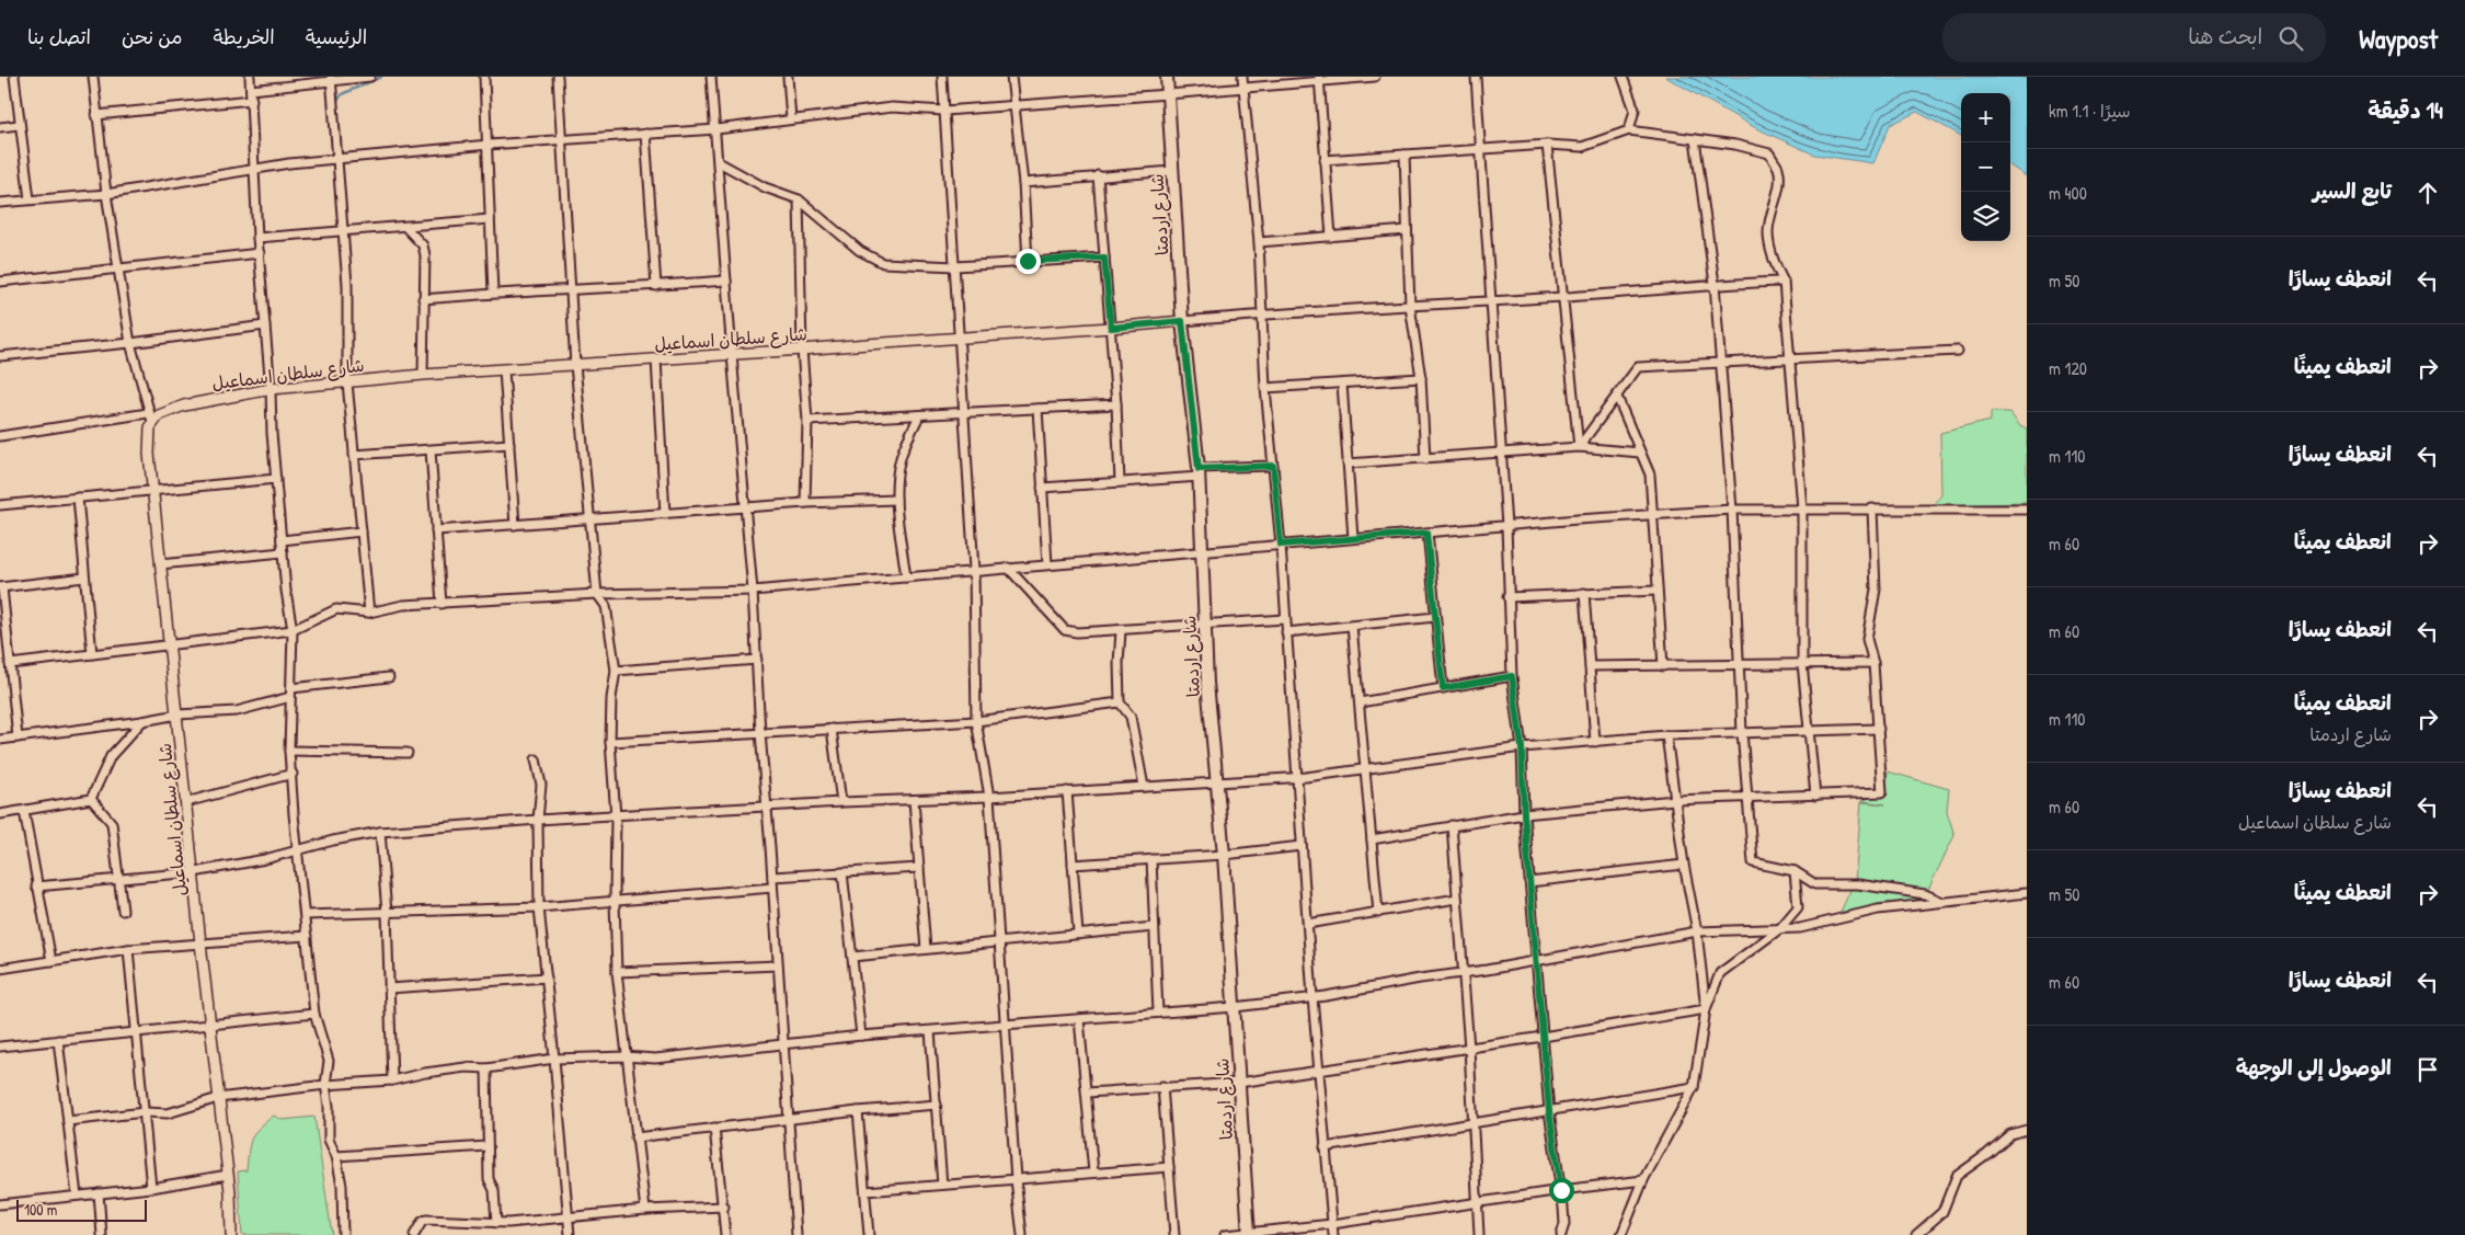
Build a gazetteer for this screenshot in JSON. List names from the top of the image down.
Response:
{
  "streets": {
    "main road": ["شارع اردمتا"],
    "street": ["شارع سلطان اسماعيل"]
  },
  "crossings": [
    ["شارع اردمتا", "شارع سلطان اسماعيل"]
  ],
  "scale_bar": "100 m",
  "page": {
    "header": "Waypost",
    "search": "ابحث هنا",
    "nav": [
      "الرئيسية",
      "الخريطة",
      "من نحن",
      "اتصل بنا"
    ],
    "heading": ["14 دقيقة", "سيرًا · 1.1 km"],
    "map_buttons": ["+", "−"],
    "list": [
      ["تابع السير", "400 m"],
      ["انعطف يسارًا", "50 m"],
      ["انعطف يمينًا", "120 m"],
      ["انعطف يسارًا", "110 m"],
      ["انعطف يمينًا", "60 m"],
      ["انعطف يسارًا", "60 m"],
      ["انعطف يمينًا", "شارع اردمتا", "110 m"],
      ["انعطف يسارًا", "شارع سلطان اسماعيل", "60 m"],
      ["انعطف يمينًا", "50 m"],
      ["انعطف يسارًا", "60 m"],
      "الوصول إلى الوجهة"
    ],
    "scale": "100 m"
  }
}
